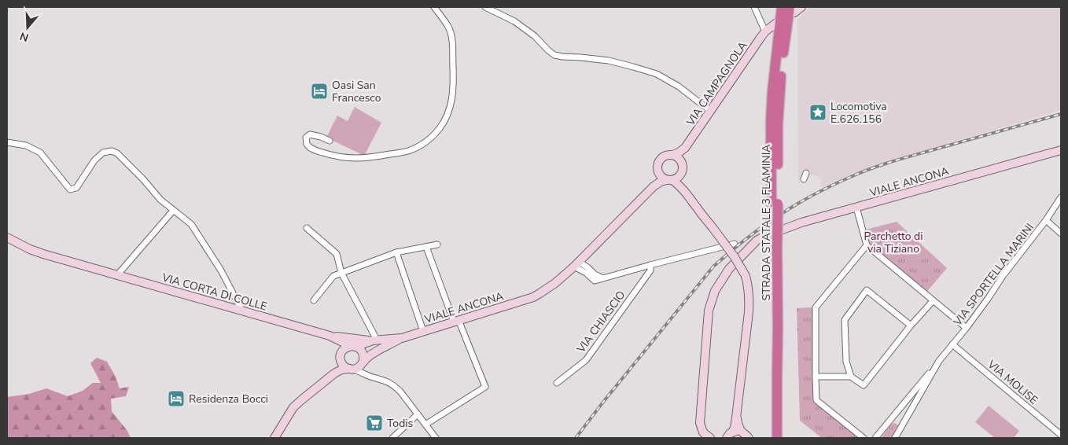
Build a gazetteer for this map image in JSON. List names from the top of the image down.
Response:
{
  "streets": {
    "highway": ["STRADA STATALE 3 FLAMINIA"],
    "main road": ["VIA CAMPAGNOLA", "VIALE ANCONA", "VIA CORTA DI COLLE"],
    "street": ["VIA SPORTELLA MARINI", "VIA CHIASCIO", "VIA MOLISE"]
  },
  "crossings": [
    ["VIA CAMPAGNOLA", "VIALE ANCONA"],
    ["VIALE ANCONA", "VIA CORTA DI COLLE"],
    ["VIA SPORTELLA MARINI", "VIA MOLISE"]
  ],
  "parks": ["Parchetto di via Tiziano"],
  "places": {
    "hotel": ["Oasi San Francesco", "Residenza Bocci"],
    "place": ["Locomotiva E.626.156"],
    "supermarket": ["Todis"]
  },
  "north": "bottom"
}
